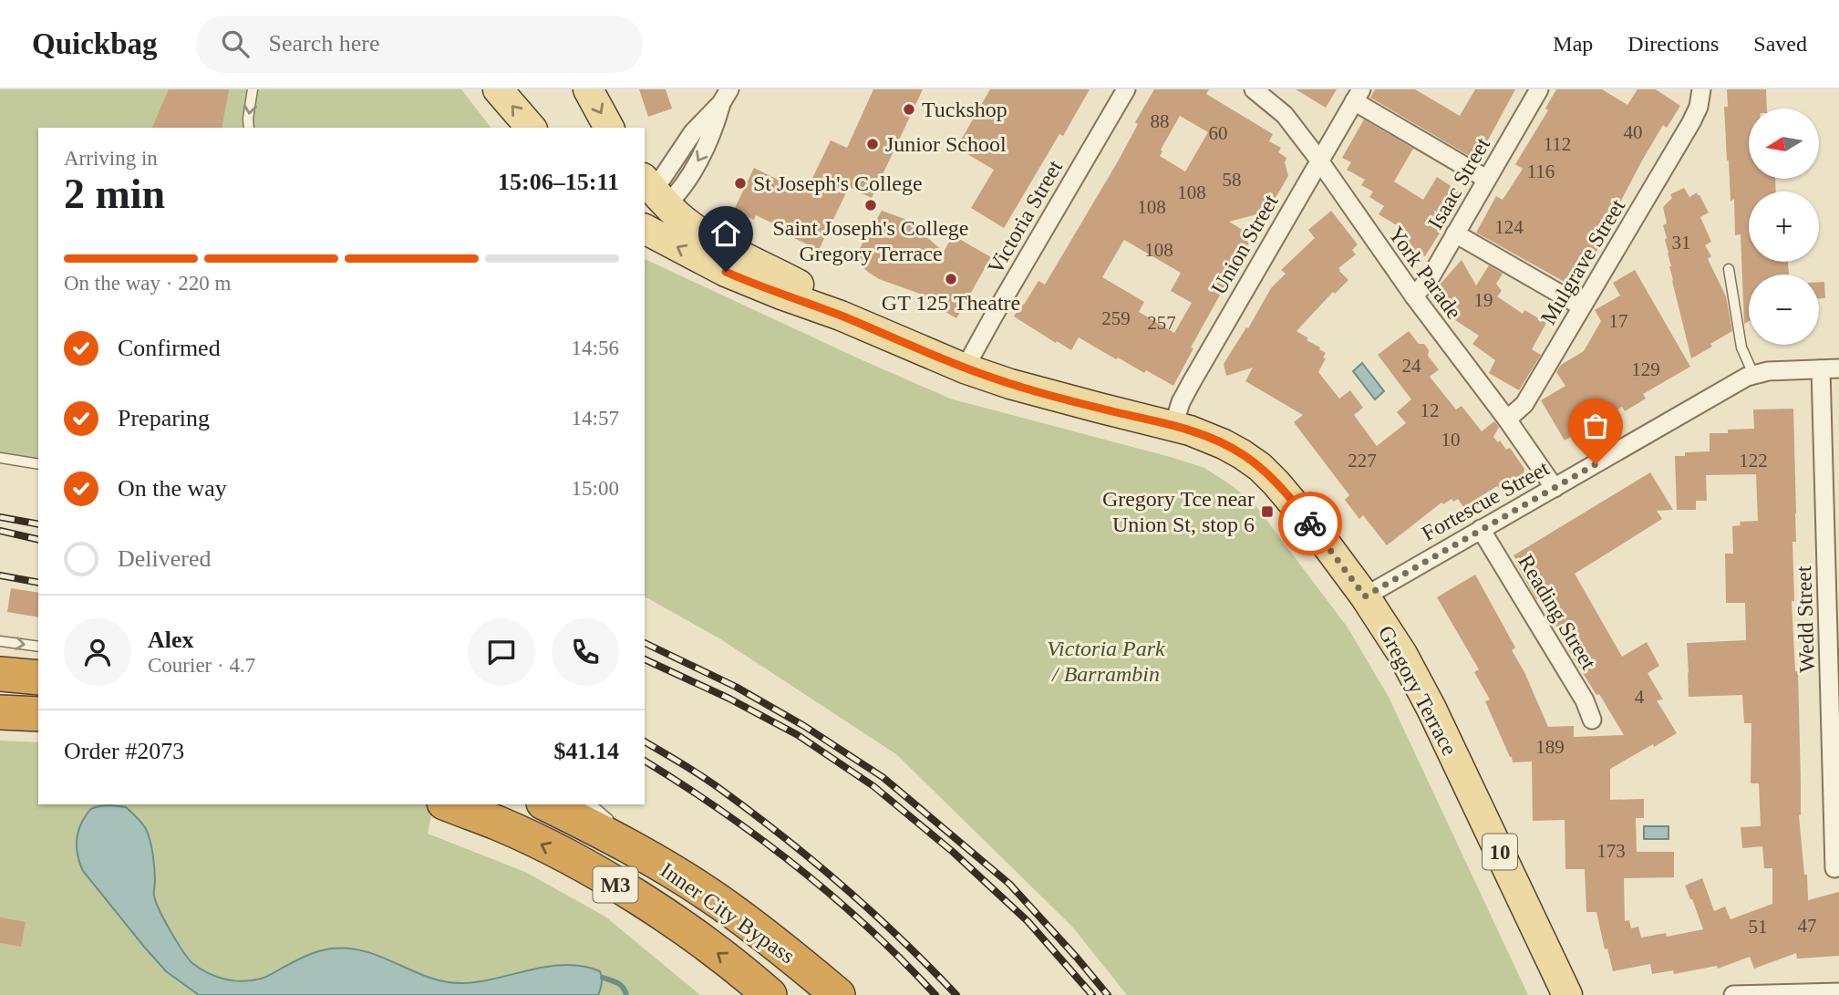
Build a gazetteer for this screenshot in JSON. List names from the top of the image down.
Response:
{
  "streets": {
    "highway": ["M3", "Inner City Bypass"],
    "main road": ["Gregory Terrace", "10"],
    "street": [
      "Isaac Street",
      "Victoria Street",
      "Union Street",
      "Mulgrave Street",
      "York Parade",
      "Fortescue Street",
      "Reading Street",
      "Wedd Street"
    ]
  },
  "crossings": [
    ["Isaac Street", "York Parade"],
    ["Victoria Street", "Gregory Terrace"],
    ["Union Street", "York Parade"],
    ["Union Street", "Gregory Terrace"],
    ["Mulgrave Street", "York Parade"],
    ["York Parade", "Fortescue Street"],
    ["Fortescue Street", "Reading Street"],
    ["Fortescue Street", "Wedd Street"],
    ["Fortescue Street", "Gregory Terrace"]
  ],
  "parks": ["Victoria Park / Barrambin"],
  "places": {
    "other": [
      "Tuckshop",
      "Junior School",
      "St Joseph's College",
      "Saint Joseph's College Gregory Terrace",
      "GT 125 Theatre"
    ],
    "transit": ["Gregory Tce near Union St, stop 6"]
  },
  "house_numbers": [
    "88",
    "40",
    "60",
    "112",
    "116",
    "58",
    "108",
    "108",
    "124",
    "31",
    "108",
    "19",
    "259",
    "17",
    "257",
    "24",
    "129",
    "12",
    "10",
    "227",
    "122",
    "4",
    "189",
    "173",
    "47",
    "51"
  ],
  "north": "left",
  "page": {
    "header": "Quickbag",
    "search": "Search here",
    "nav": ["Map", "Directions", "Saved"],
    "map_buttons": ["+", "−"],
    "heading": ["2 min", "Arriving in", "15:06–15:11"],
    "panel": [
      "Alex",
      "Courier · 4.7",
      "Order #2073",
      "$41.14"
    ],
    "bar": "On the way · 220 m",
    "list": [
      ["Confirmed", "14:56"],
      ["Preparing", "14:57"],
      ["On the way", "15:00"],
      "Delivered"
    ]
  }
}
